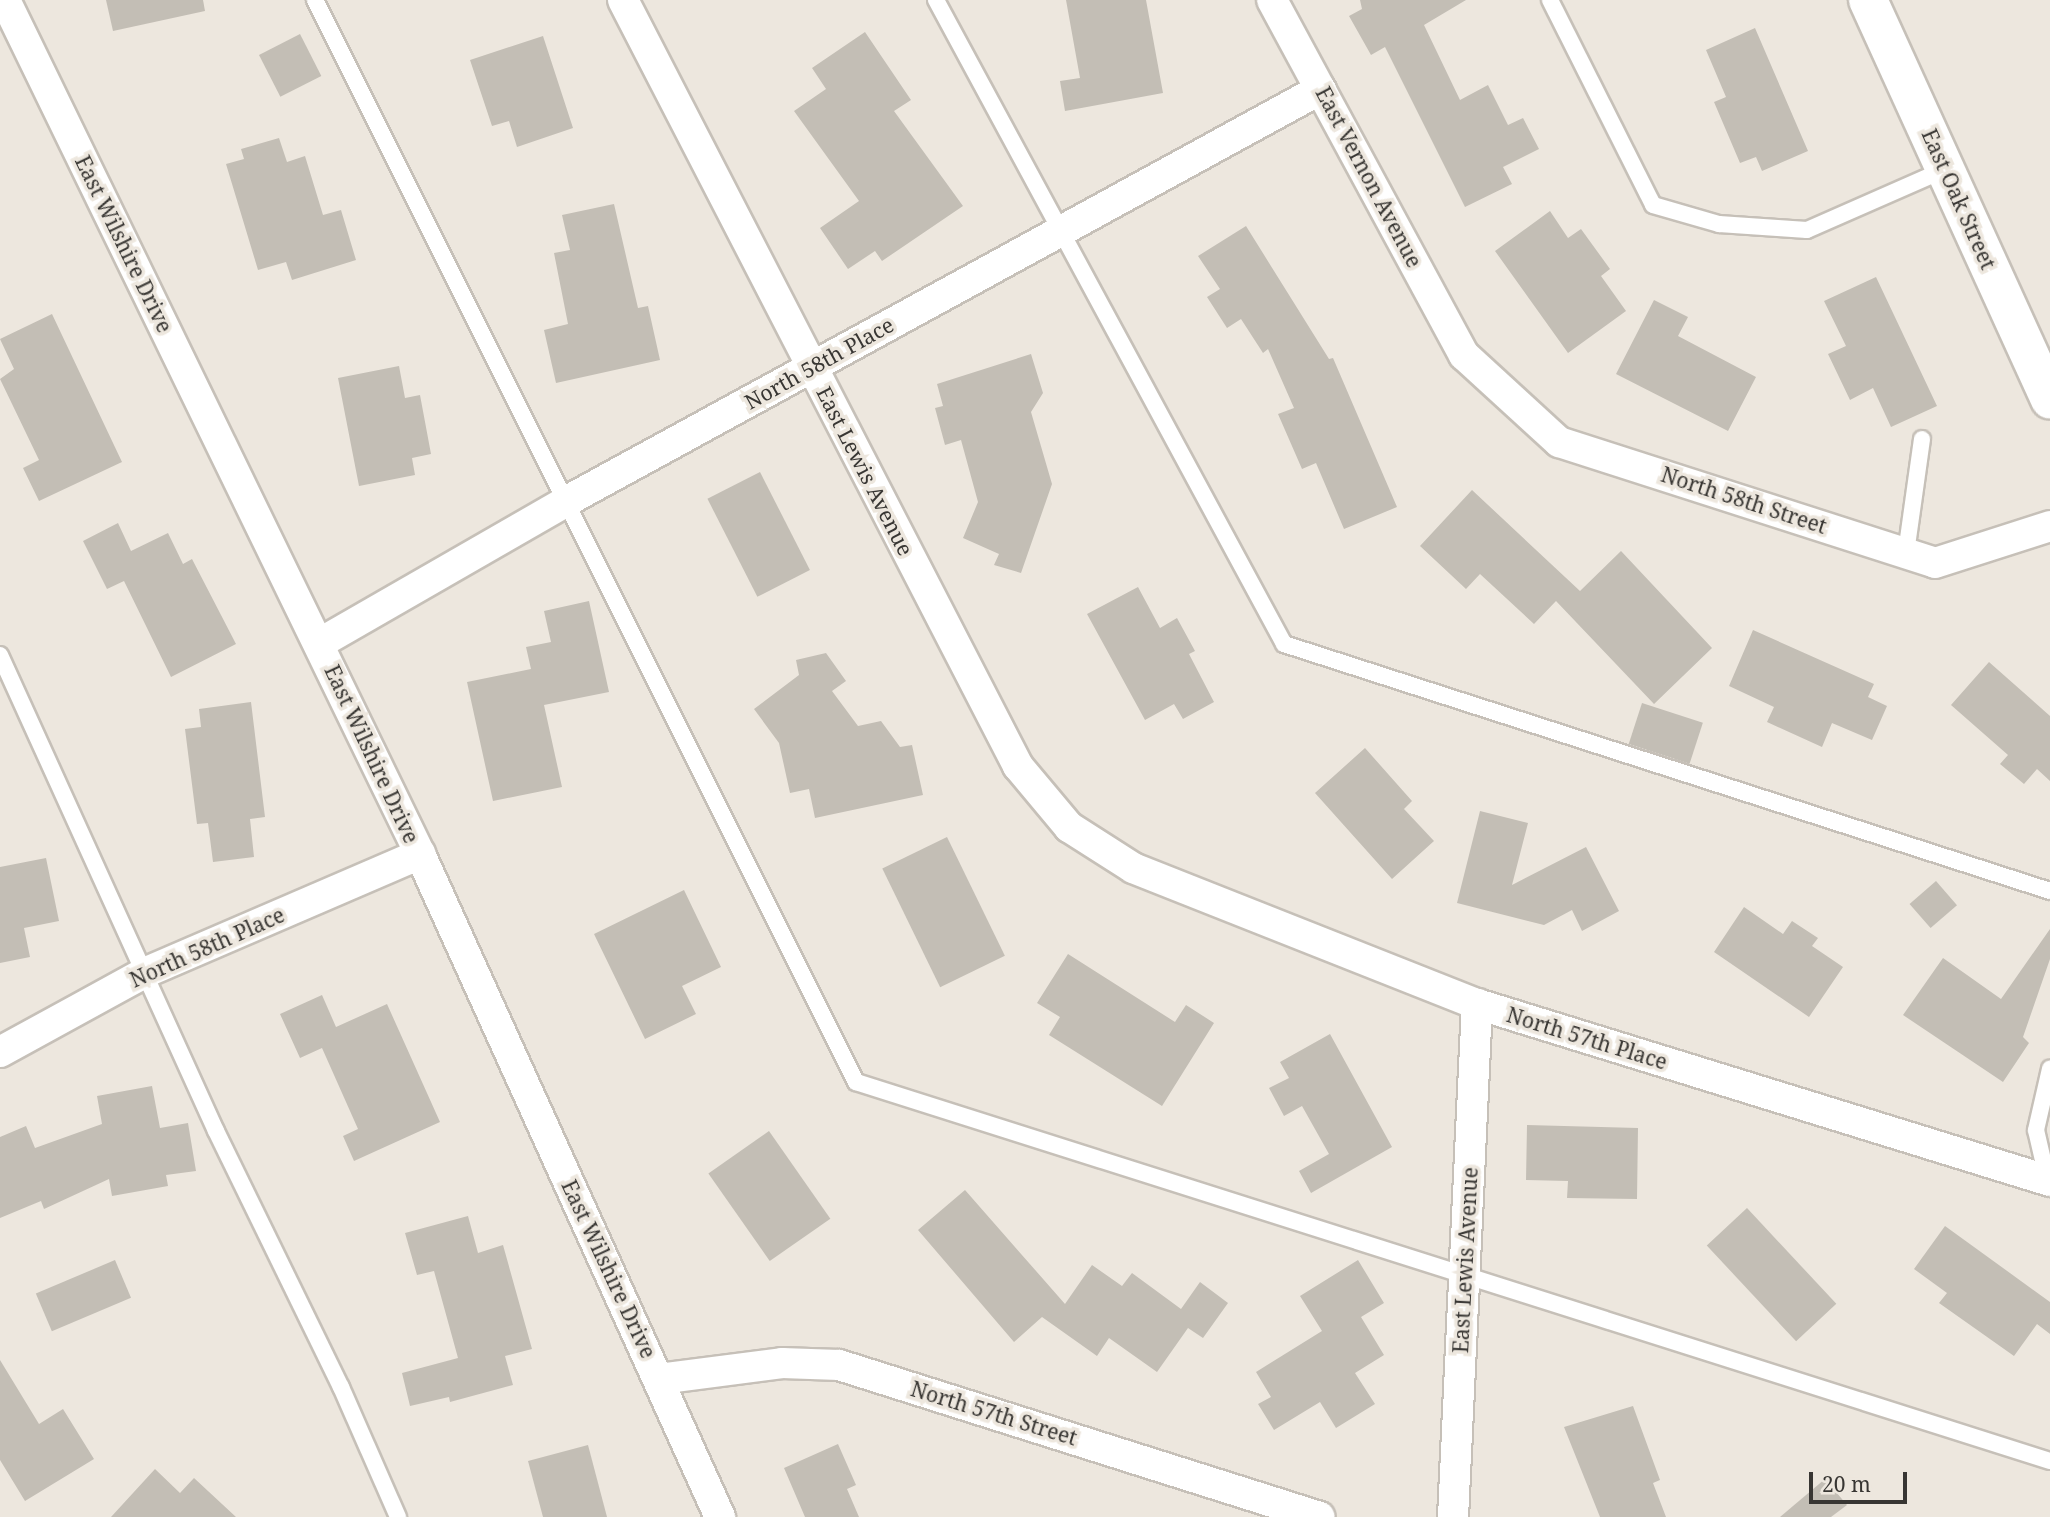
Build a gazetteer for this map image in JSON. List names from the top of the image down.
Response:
{
  "streets": {
    "street": [
      "East Vernon Avenue",
      "East Oak Street",
      "East Wilshire Drive",
      "North 58th Place",
      "East Lewis Avenue",
      "North 58th Street",
      "North 57th Place",
      "North 57th Street"
    ]
  },
  "crossings": [
    ["East Vernon Avenue", "North 58th Place"],
    ["East Vernon Avenue", "North 58th Street"],
    ["East Wilshire Drive", "North 58th Place"],
    ["East Wilshire Drive", "North 57th Street"],
    ["North 58th Place", "East Lewis Avenue"],
    ["East Lewis Avenue", "North 57th Place"]
  ],
  "scale_bar": "20 m"
}
